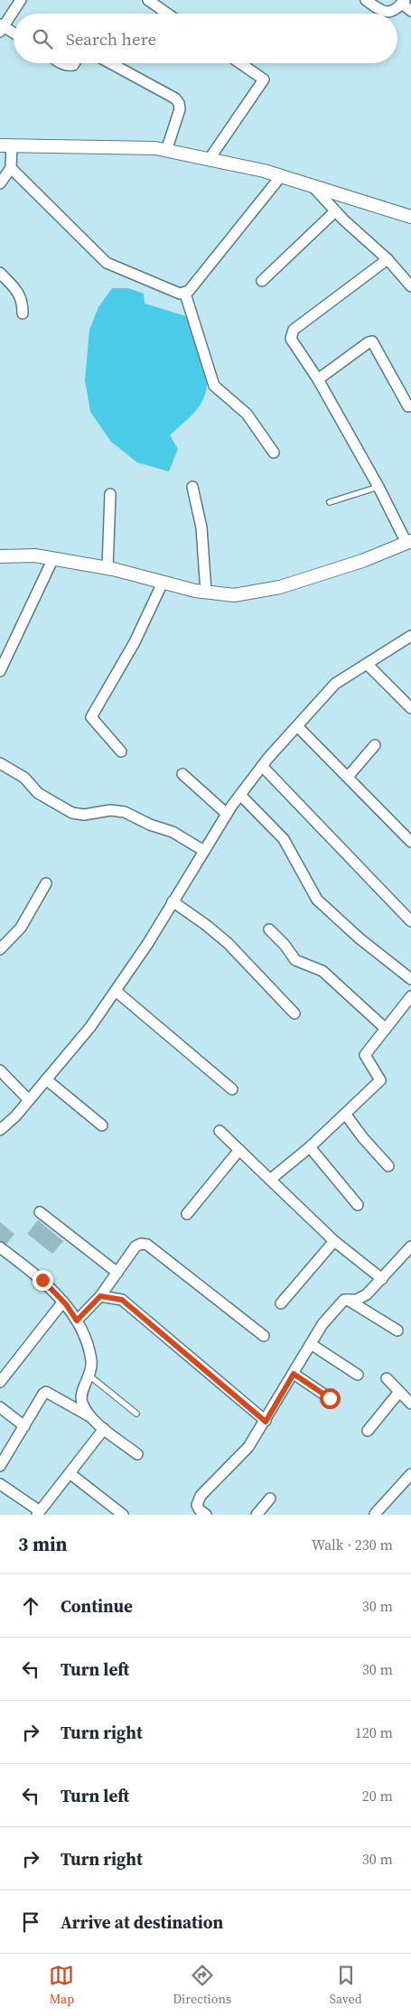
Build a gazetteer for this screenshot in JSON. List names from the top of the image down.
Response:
{
  "page": {
    "search": "Search here",
    "heading": ["3 min", "Walk · 230 m"],
    "list": [
      ["Continue", "30 m"],
      ["Turn left", "30 m"],
      ["Turn right", "120 m"],
      ["Turn left", "20 m"],
      ["Turn right", "30 m"],
      "Arrive at destination"
    ],
    "nav": ["Map", "Directions", "Saved"]
  }
}
